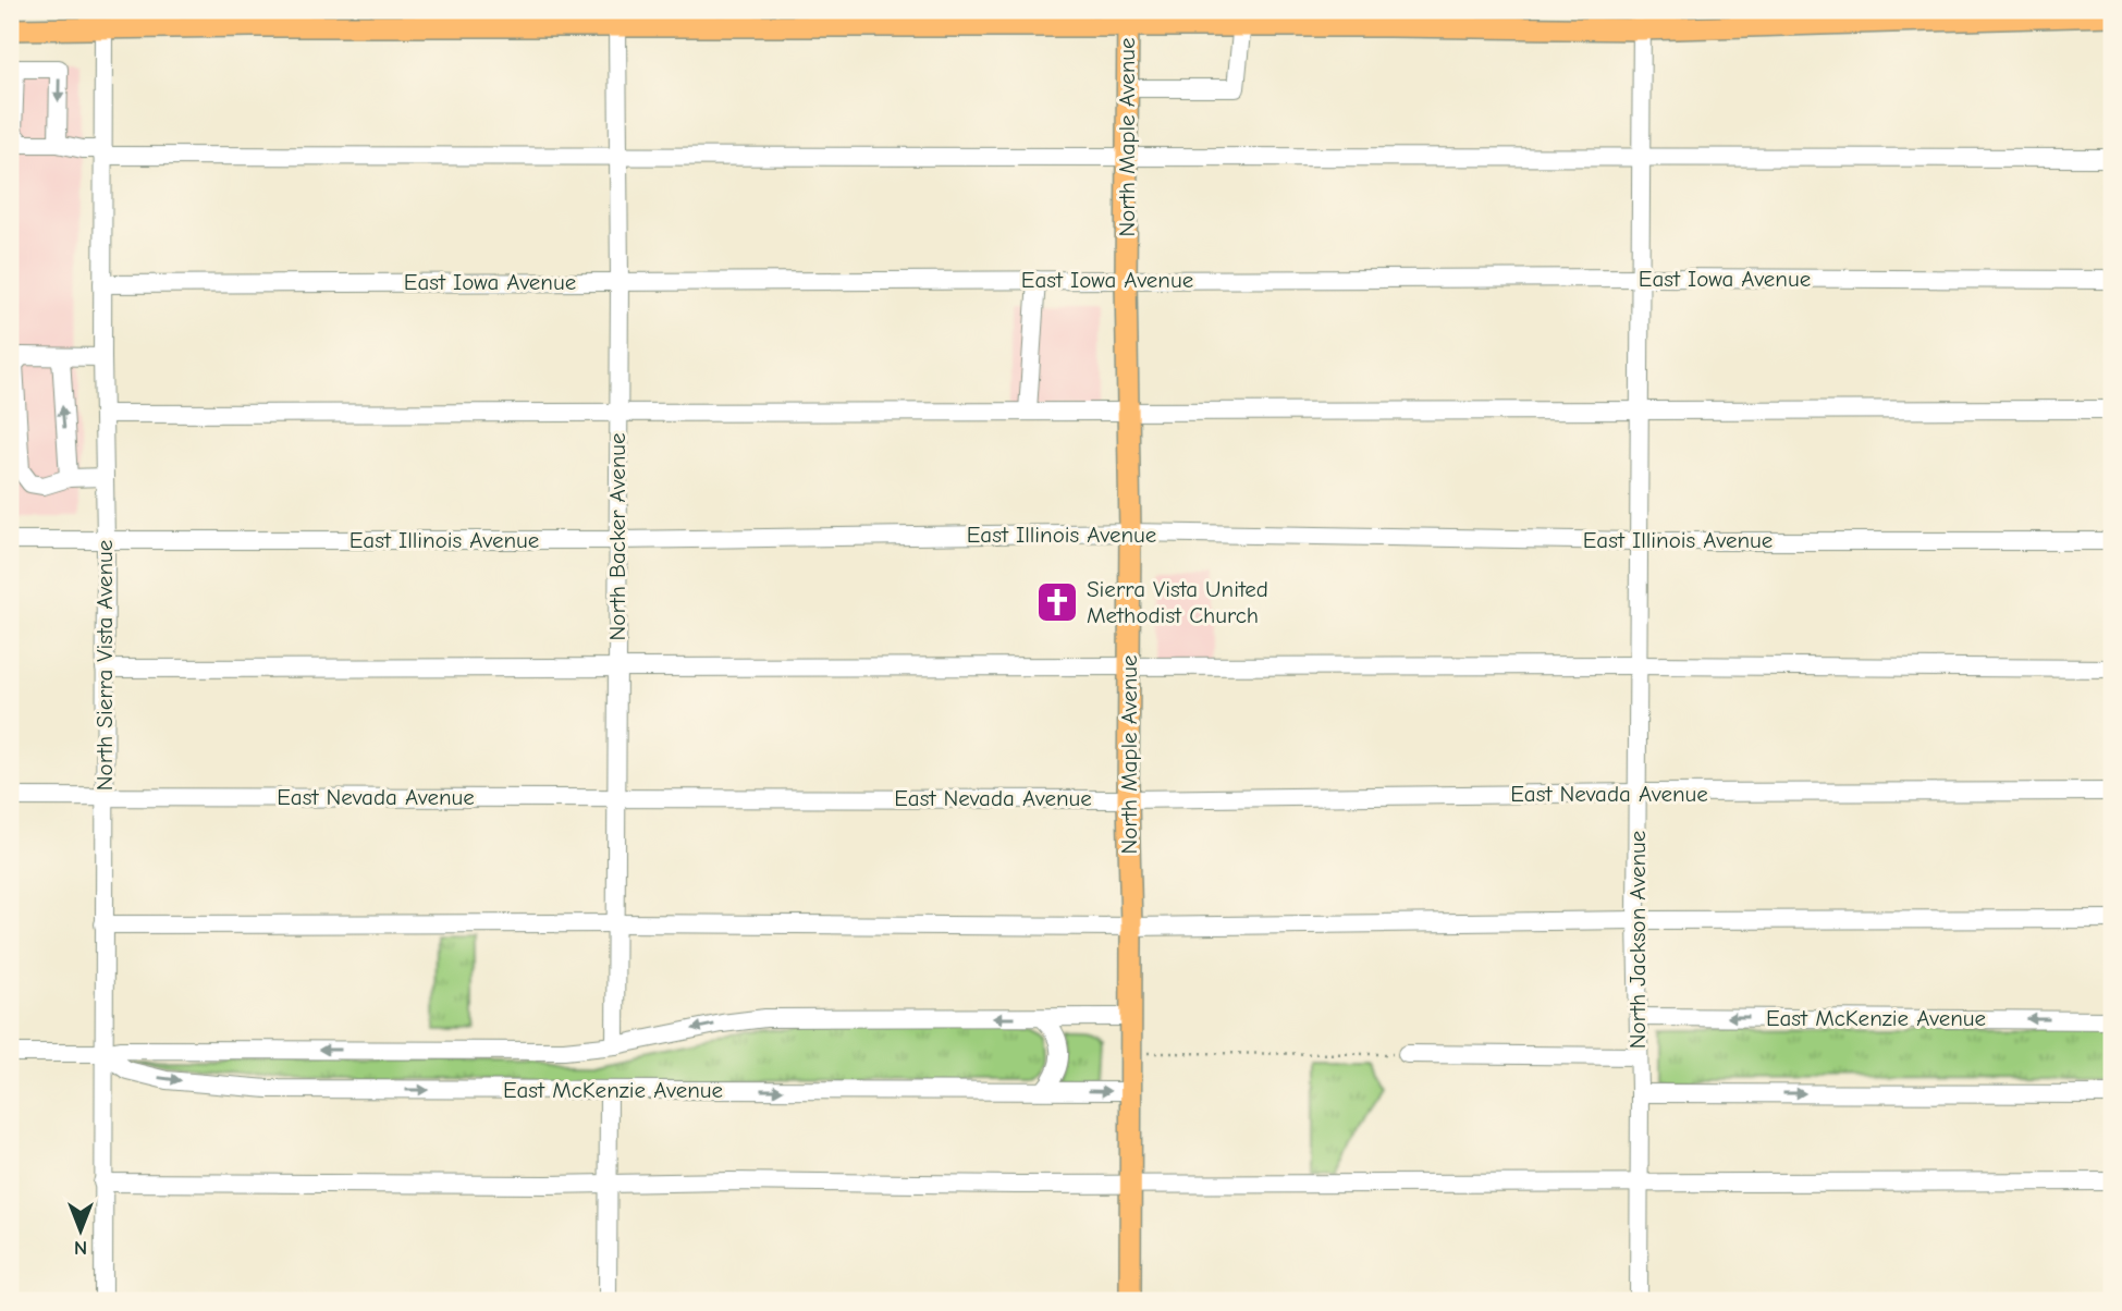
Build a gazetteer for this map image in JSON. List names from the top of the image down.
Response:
{
  "streets": {
    "main road": ["North Maple Avenue"],
    "street": [
      "East Iowa Avenue",
      "East Illinois Avenue",
      "North Backer Avenue",
      "North Sierra Vista Avenue",
      "East Nevada Avenue",
      "North Jackson Avenue",
      "East McKenzie Avenue"
    ]
  },
  "crossings": [
    ["North Maple Avenue", "East Iowa Avenue"],
    ["North Maple Avenue", "East Illinois Avenue"],
    ["North Maple Avenue", "East Nevada Avenue"],
    ["North Maple Avenue", "East McKenzie Avenue"],
    ["East Iowa Avenue", "North Backer Avenue"],
    ["East Iowa Avenue", "North Sierra Vista Avenue"],
    ["East Iowa Avenue", "North Jackson Avenue"],
    ["East Illinois Avenue", "North Backer Avenue"],
    ["East Illinois Avenue", "North Sierra Vista Avenue"],
    ["East Illinois Avenue", "North Jackson Avenue"],
    ["North Backer Avenue", "East Nevada Avenue"],
    ["North Backer Avenue", "East McKenzie Avenue"],
    ["North Sierra Vista Avenue", "East Nevada Avenue"],
    ["North Sierra Vista Avenue", "East McKenzie Avenue"],
    ["East Nevada Avenue", "North Jackson Avenue"],
    ["North Jackson Avenue", "East McKenzie Avenue"]
  ],
  "places": {
    "church": ["Sierra Vista United Methodist Church"]
  },
  "north": "bottom"
}
